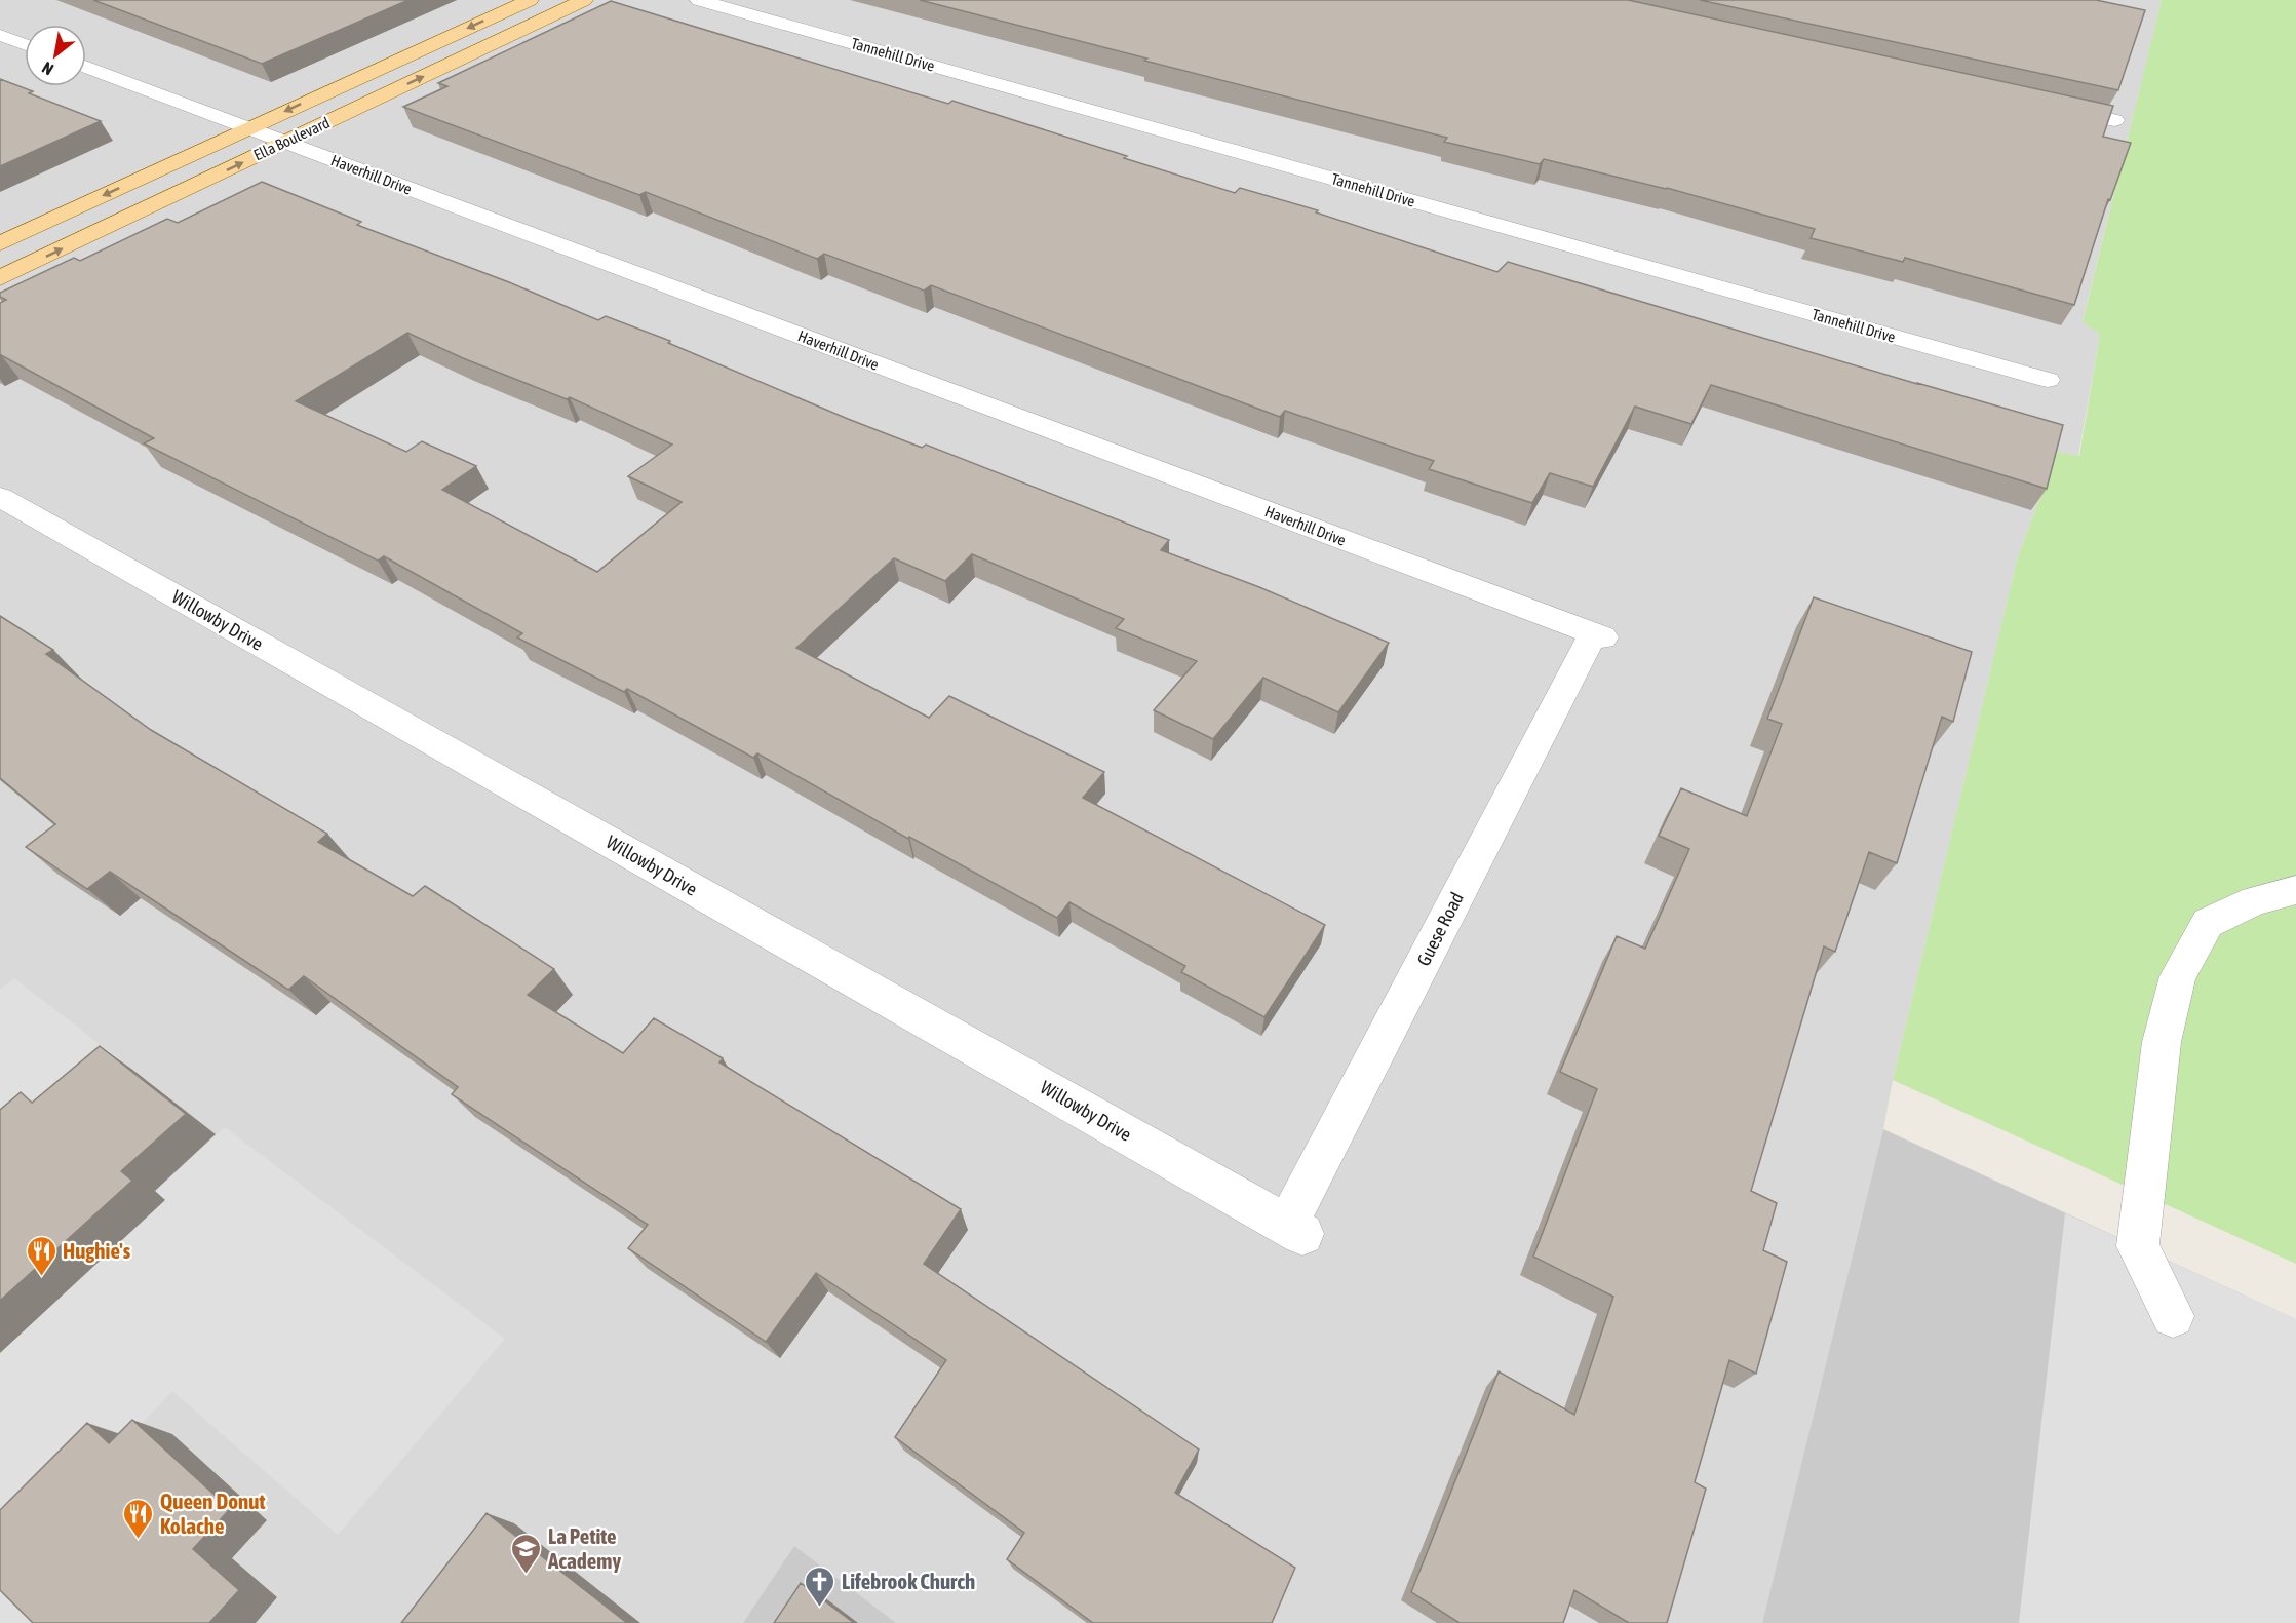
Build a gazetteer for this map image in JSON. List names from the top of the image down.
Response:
{
  "streets": {
    "main road": ["Ella Boulevard"],
    "street": [
      "Tannehill Drive",
      "Haverhill Drive",
      "Willowby Drive",
      "Guese Road"
    ]
  },
  "crossings": [
    ["Ella Boulevard", "Haverhill Drive"],
    ["Haverhill Drive", "Guese Road"],
    ["Willowby Drive", "Guese Road"]
  ],
  "places": {
    "restaurant": ["Hughie's", "Queen Donut Kolache"],
    "school or university": ["La Petite Academy"],
    "church": ["Lifebrook Church"]
  },
  "north": "bottom left"
}
